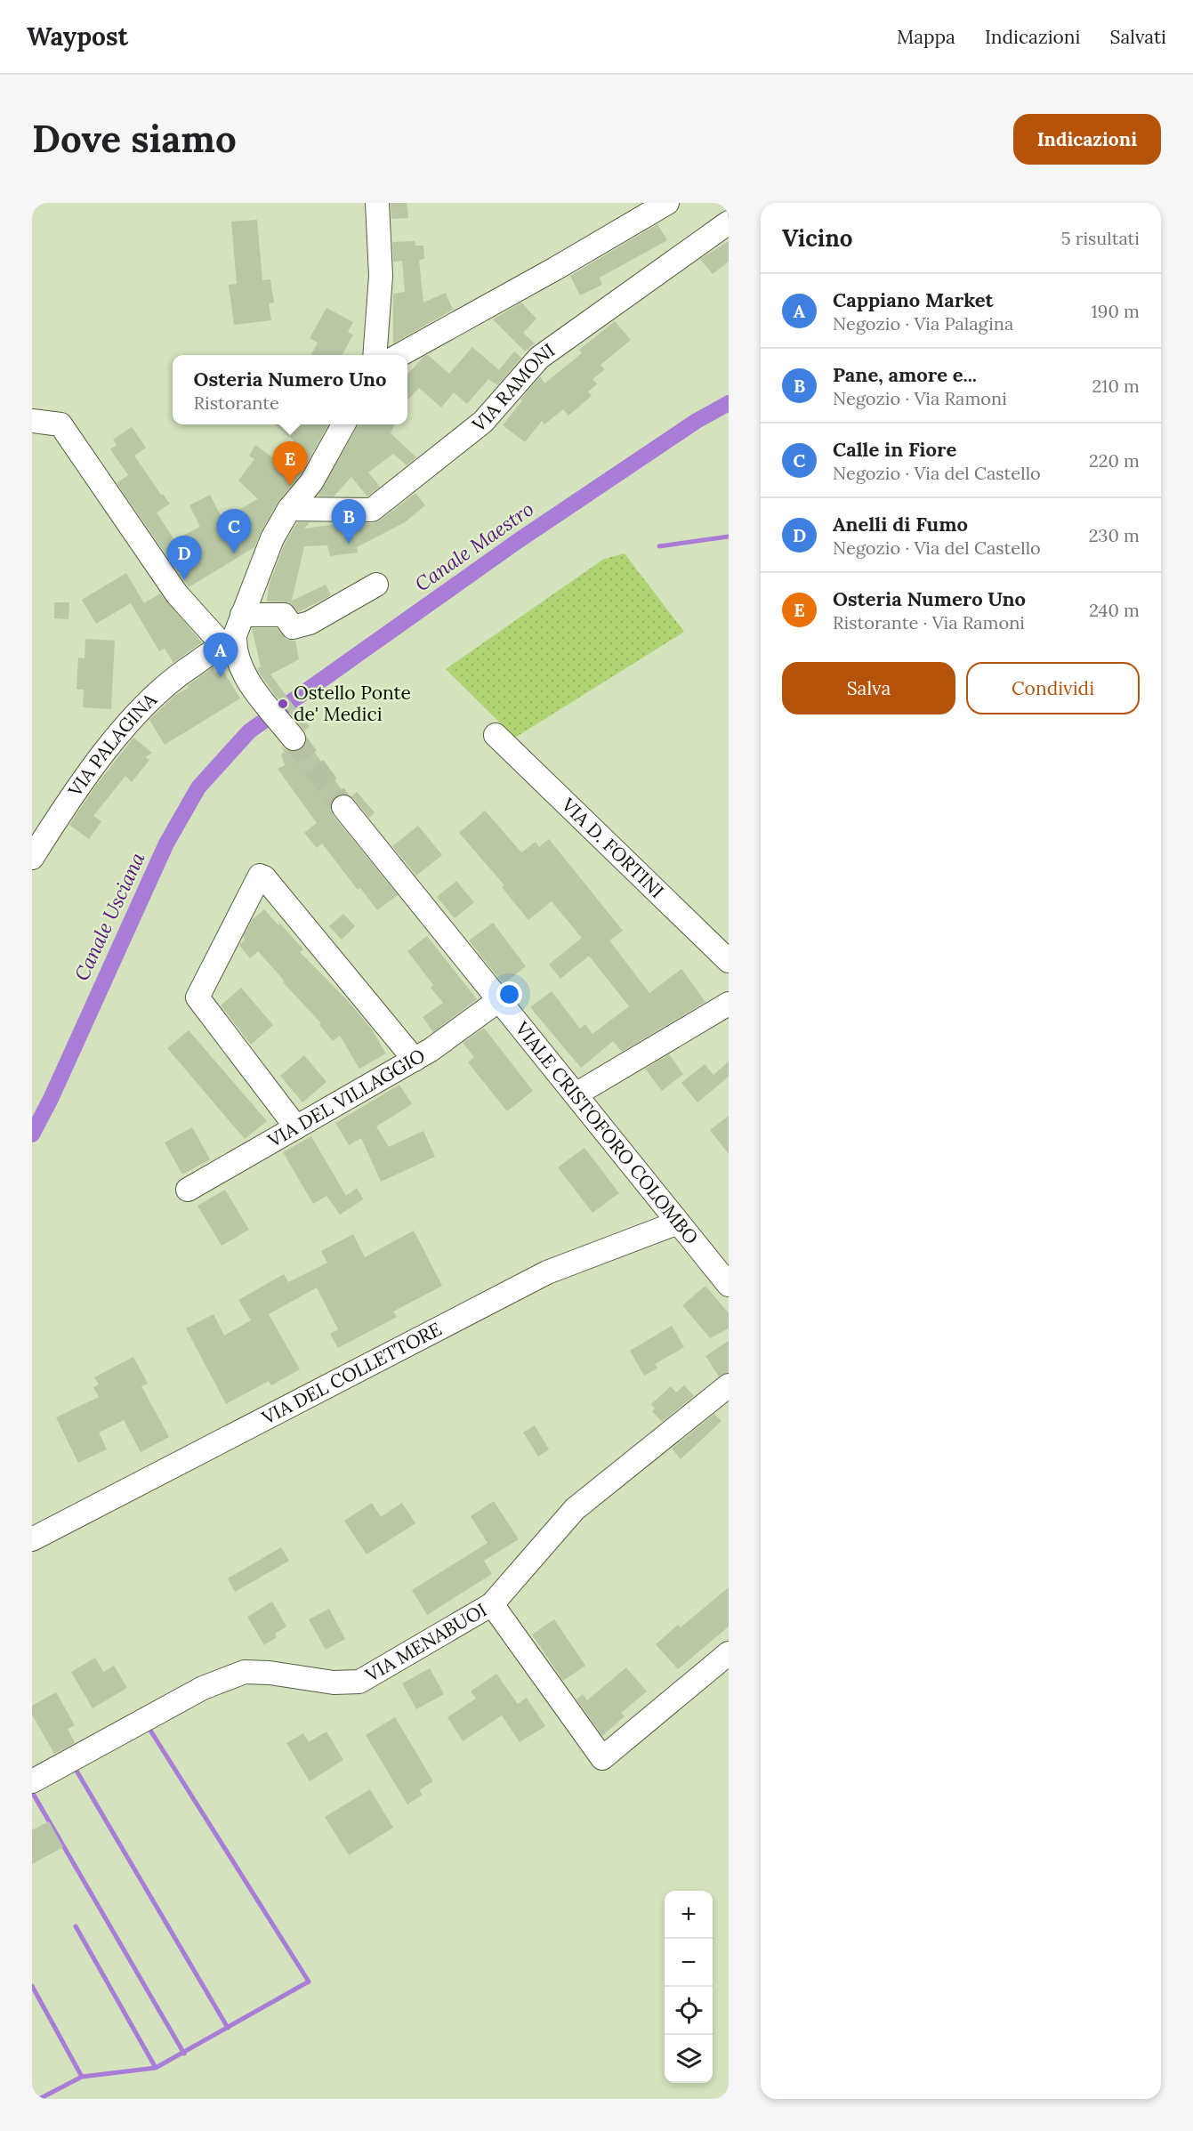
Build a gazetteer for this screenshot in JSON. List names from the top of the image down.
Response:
{
  "streets": {
    "street": [
      "VIA RAMONI",
      "VIA PALAGINA",
      "VIA D. FORTINI",
      "VIA DEL VILLAGGIO",
      "VIALE CRISTOFORO COLOMBO",
      "VIA DEL COLLETTORE",
      "VIA MENABUOI"
    ]
  },
  "crossings": [
    ["VIA DEL VILLAGGIO", "VIALE CRISTOFORO COLOMBO"],
    ["VIALE CRISTOFORO COLOMBO", "VIA DEL COLLETTORE"]
  ],
  "water": ["Canale Maestro", "Canale Usciana"],
  "places": ["Ostello Ponte de' Medici"],
  "page": {
    "header": "Waypost",
    "nav": ["Mappa", "Indicazioni", "Salvati"],
    "buttons": [
      "Indicazioni",
      ["Salva", "Condividi"]
    ],
    "title": "Dove siamo",
    "heading": ["Vicino", "5 risultati"],
    "list": [
      {
        "mark": "A",
        "name": "Cappiano Market",
        "note": "Negozio · Via Palagina",
        "value": "190 m"
      },
      {
        "mark": "B",
        "name": "Pane, amore e...",
        "note": "Negozio · Via Ramoni",
        "value": "210 m"
      },
      {
        "mark": "C",
        "name": "Calle in Fiore",
        "note": "Negozio · Via del Castello",
        "value": "220 m"
      },
      {
        "mark": "D",
        "name": "Anelli di Fumo",
        "note": "Negozio · Via del Castello",
        "value": "230 m"
      },
      {
        "mark": "E",
        "name": "Osteria Numero Uno",
        "note": "Ristorante · Via Ramoni",
        "value": "240 m"
      }
    ],
    "popup": ["Osteria Numero Uno", "Ristorante"],
    "pins": [
      "E",
      "B",
      "C",
      "D",
      "A"
    ],
    "map_buttons": ["+", "−"]
  }
}
